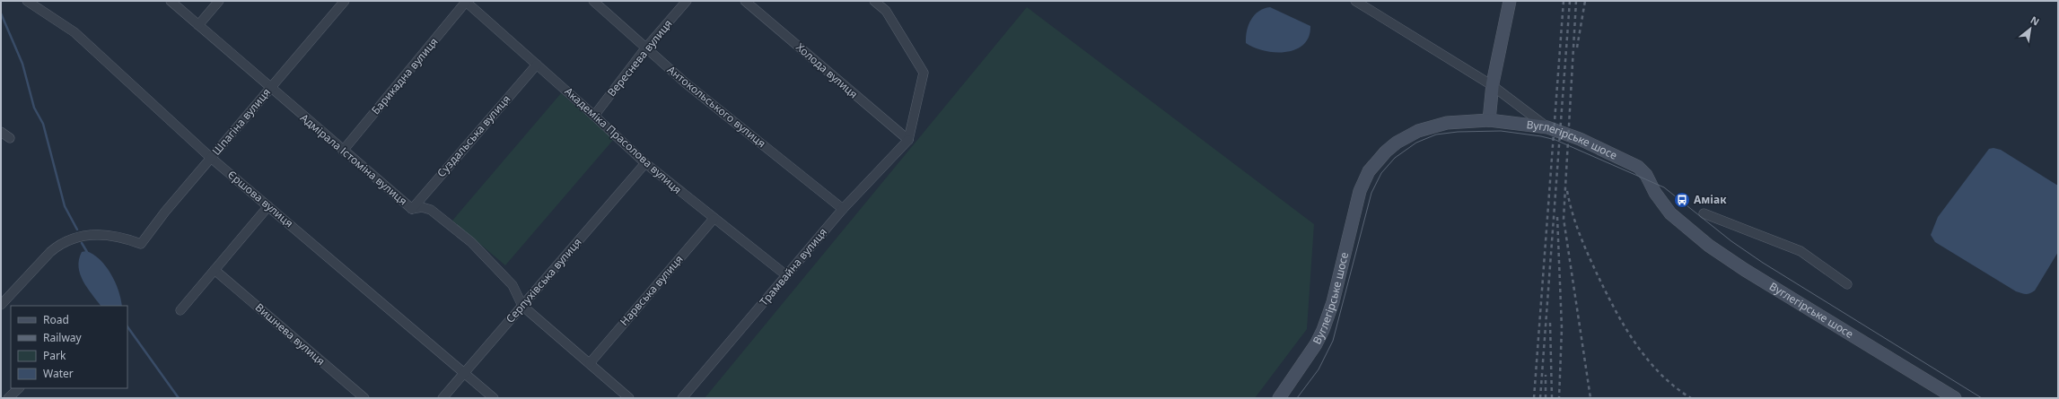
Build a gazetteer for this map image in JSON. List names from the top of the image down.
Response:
{
  "streets": {
    "street": [
      "Вереснева вулиця",
      "Холода вулиця",
      "Барикадна вулиця",
      "Антокольського вулиця",
      "Шпагіна вулиця",
      "Суздальська вулиця",
      "Академіка Прасолова вулиця",
      "Вуглегірське шосе",
      "Адмірала Істоміна вулиця",
      "Єршова вулиця",
      "Трамвайна вулиця",
      "Серпухівська вулиця",
      "Нарвська вулиця",
      "Вишнева вулиця"
    ]
  },
  "crossings": [
    ["Вереснева вулиця", "Антокольського вулиця"],
    ["Вереснева вулиця", "Академіка Прасолова вулиця"],
    ["Холода вулиця", "Трамвайна вулиця"],
    ["Барикадна вулиця", "Академіка Прасолова вулиця"],
    ["Барикадна вулиця", "Адмірала Істоміна вулиця"],
    ["Антокольського вулиця", "Трамвайна вулиця"],
    ["Шпагіна вулиця", "Адмірала Істоміна вулиця"],
    ["Шпагіна вулиця", "Єршова вулиця"],
    ["Суздальська вулиця", "Академіка Прасолова вулиця"],
    ["Суздальська вулиця", "Адмірала Істоміна вулиця"],
    ["Академіка Прасолова вулиця", "Трамвайна вулиця"],
    ["Академіка Прасолова вулиця", "Серпухівська вулиця"],
    ["Академіка Прасолова вулиця", "Нарвська вулиця"],
    ["Адмірала Істоміна вулиця", "Серпухівська вулиця"],
    ["Адмірала Істоміна вулиця", "Нарвська вулиця"],
    ["Єршова вулиця", "Серпухівська вулиця"]
  ],
  "places": {
    "bus stop": ["Аміак"]
  },
  "legend": [
    "Road",
    "Railway",
    "Park",
    "Water"
  ],
  "north": "top right"
}
